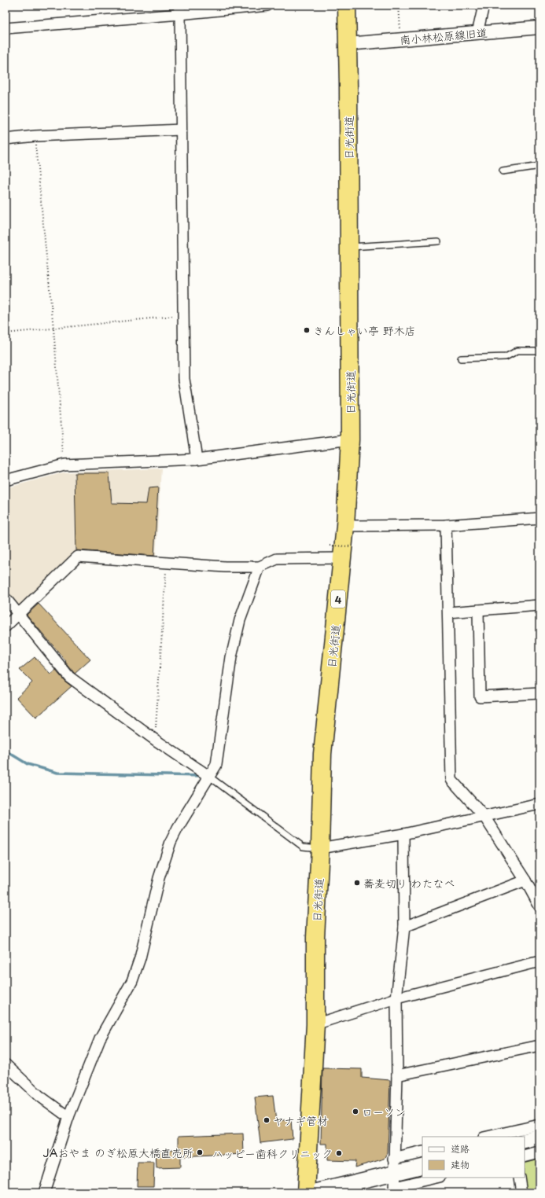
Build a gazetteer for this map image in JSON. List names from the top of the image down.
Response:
{
  "streets": {
    "highway": ["日光街道", "4"],
    "street": ["南小林松原線旧道"]
  },
  "crossings": [
    ["南小林松原線旧道", "日光街道"]
  ],
  "places": [
    "きんしゃい亭 野木店",
    "蕎麦切り わたなべ",
    "ローソン",
    "ヤナギ管材",
    "JAおやま のぎ松原大橋直売所",
    "ハッピー歯科クリニック"
  ],
  "legend": ["道路", "建物"]
}
